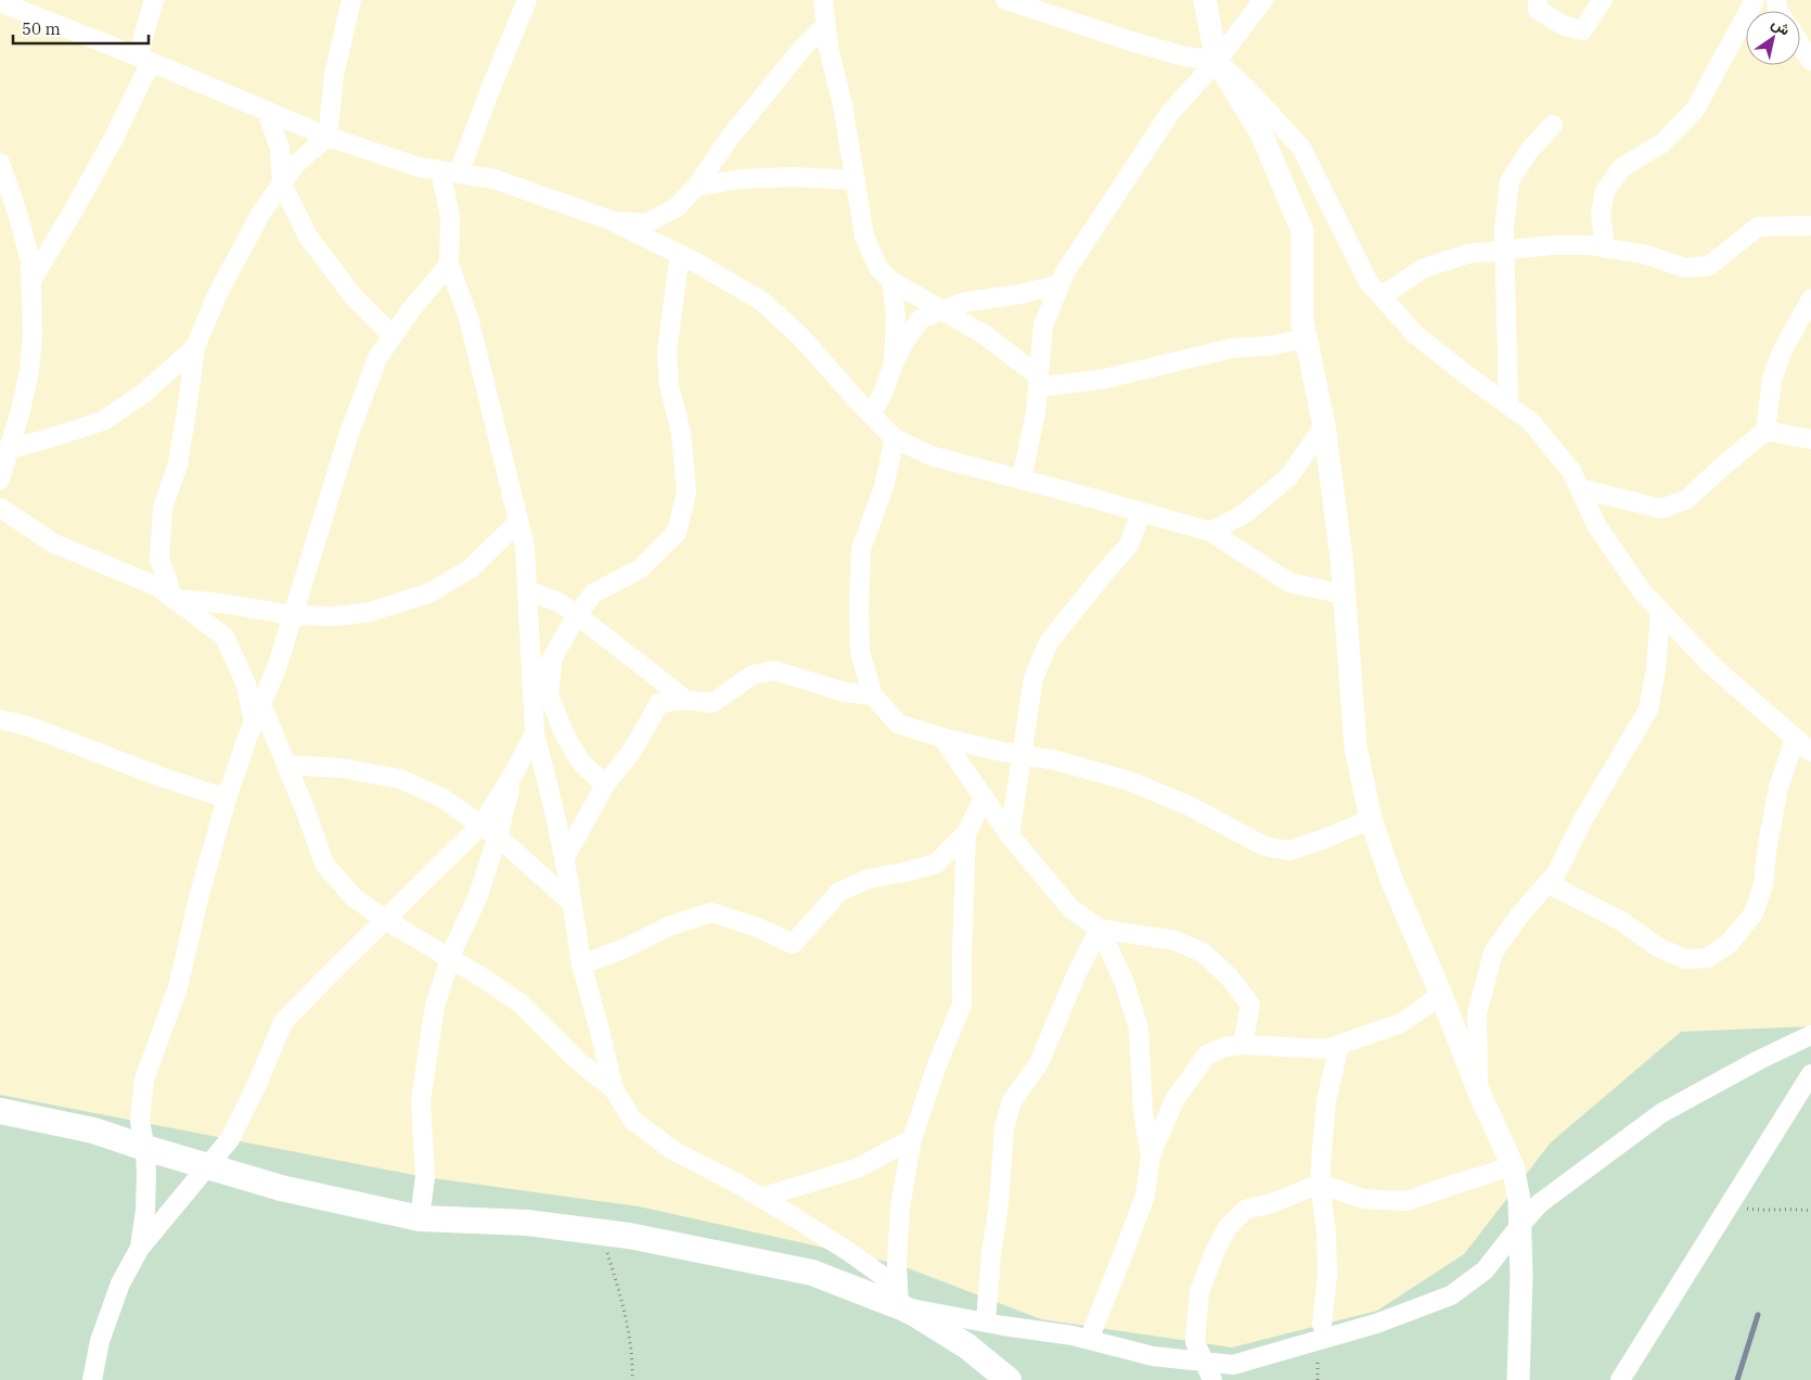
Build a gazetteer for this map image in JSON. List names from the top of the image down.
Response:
{
  "scale_bar": "50 m",
  "north": "top right"
}
